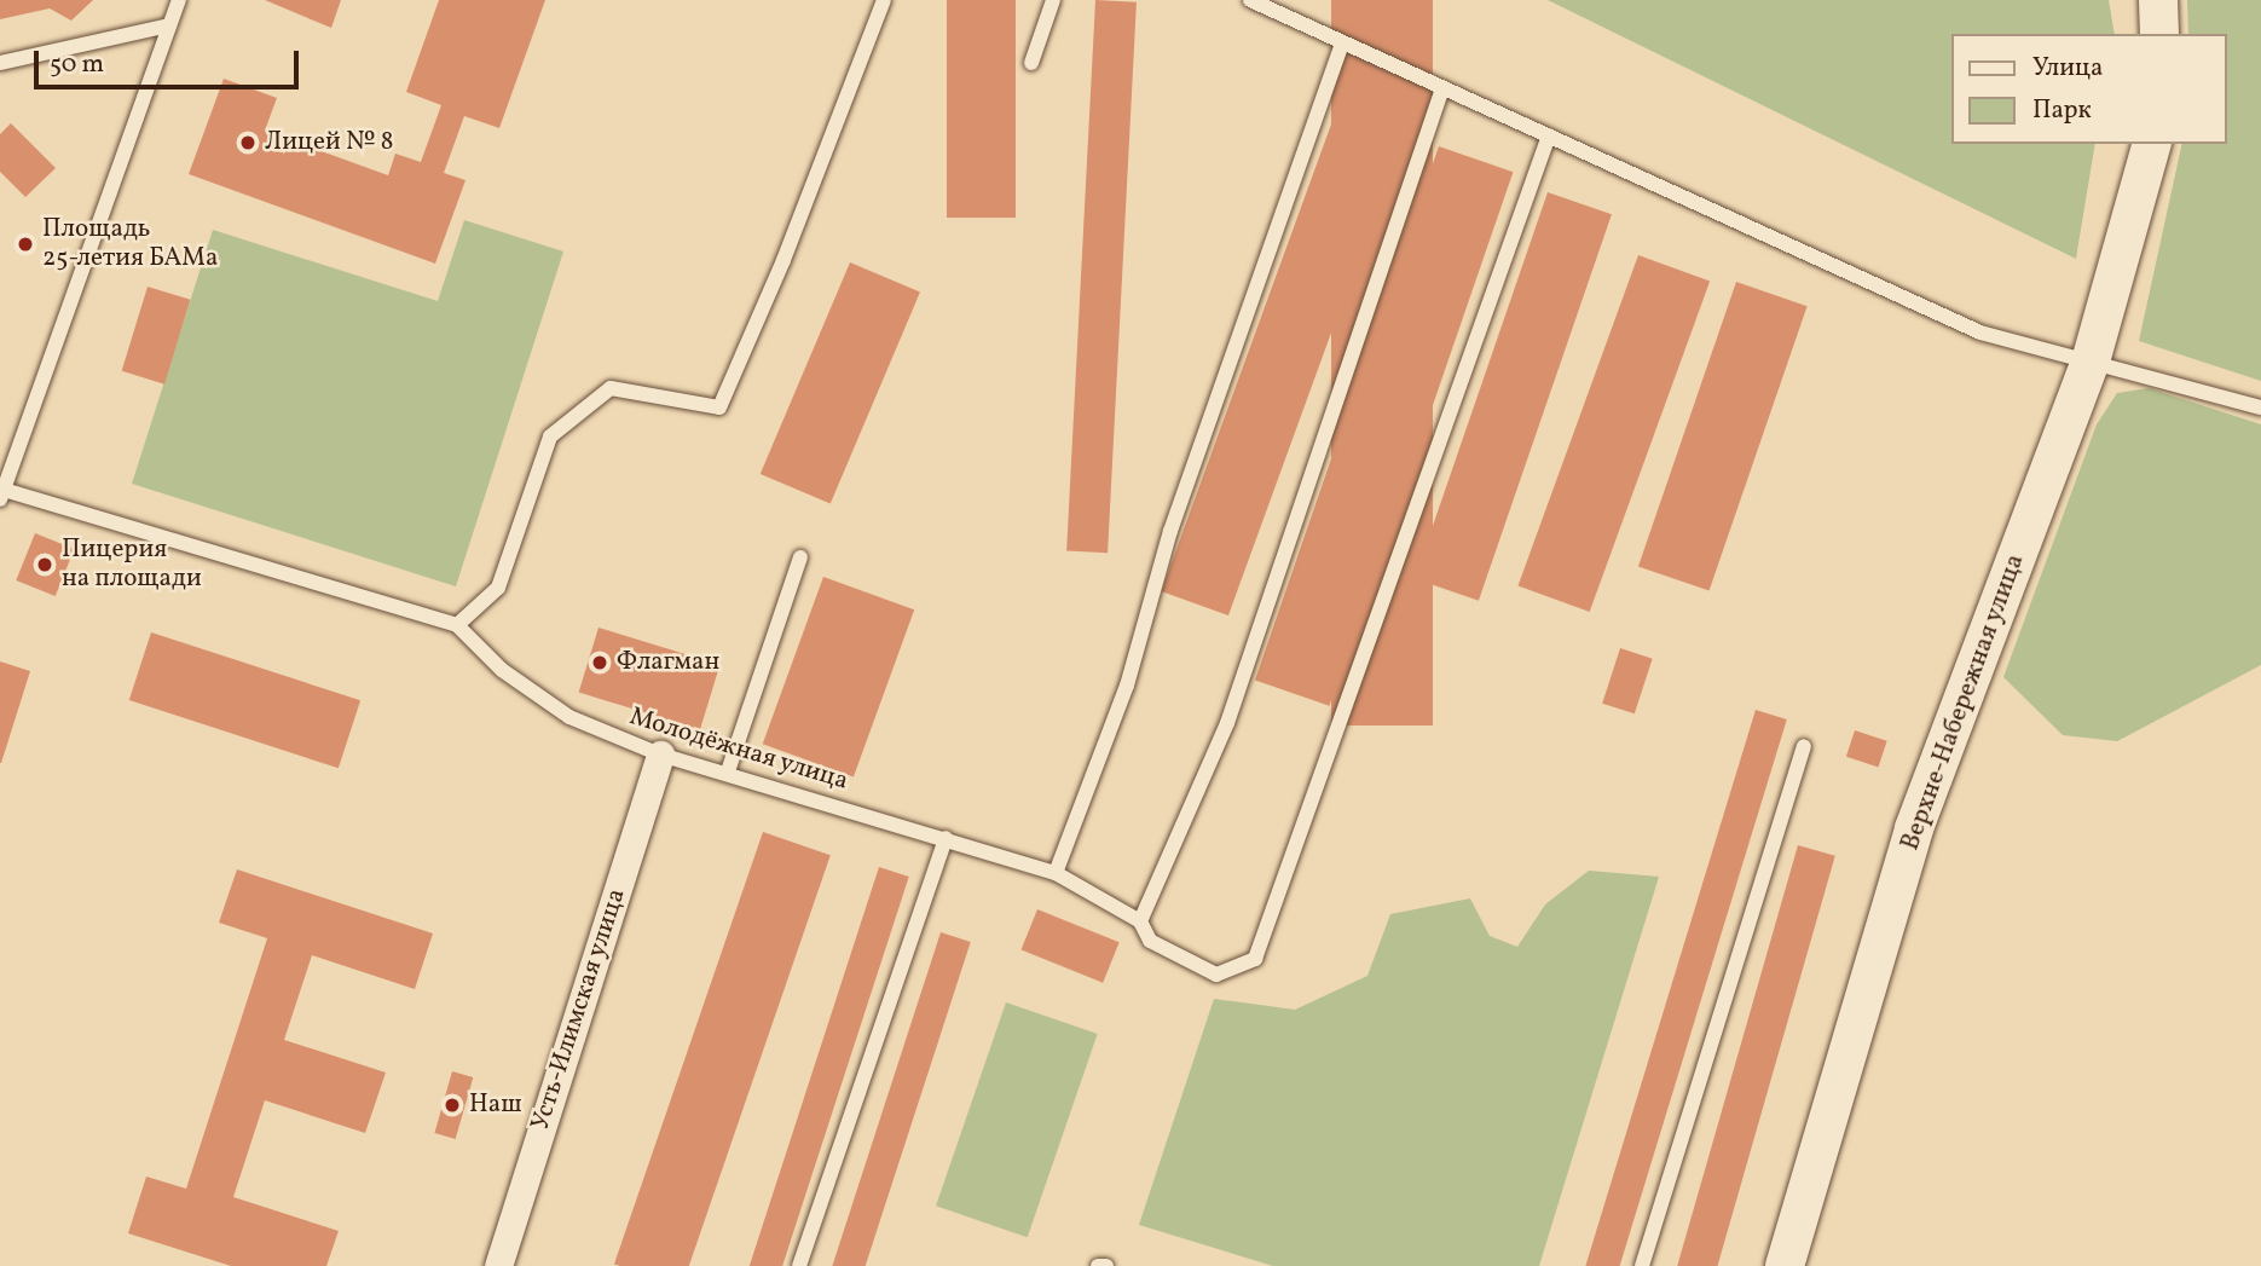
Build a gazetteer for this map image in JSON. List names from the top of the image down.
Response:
{
  "streets": {
    "street": ["Верхне-Набережная улица", "Усть-Илимская улица"],
    "lane": ["Молодёжная улица"]
  },
  "crossings": [
    ["Молодёжная улица", "Усть-Илимская улица"]
  ],
  "places": [
    "Лицей № 8",
    "Площадь 25-летия БАМа",
    "Пицерия на площади",
    "Флагман",
    "Наш"
  ],
  "legend": ["Улица", "Парк"],
  "scale_bar": "50 m"
}
